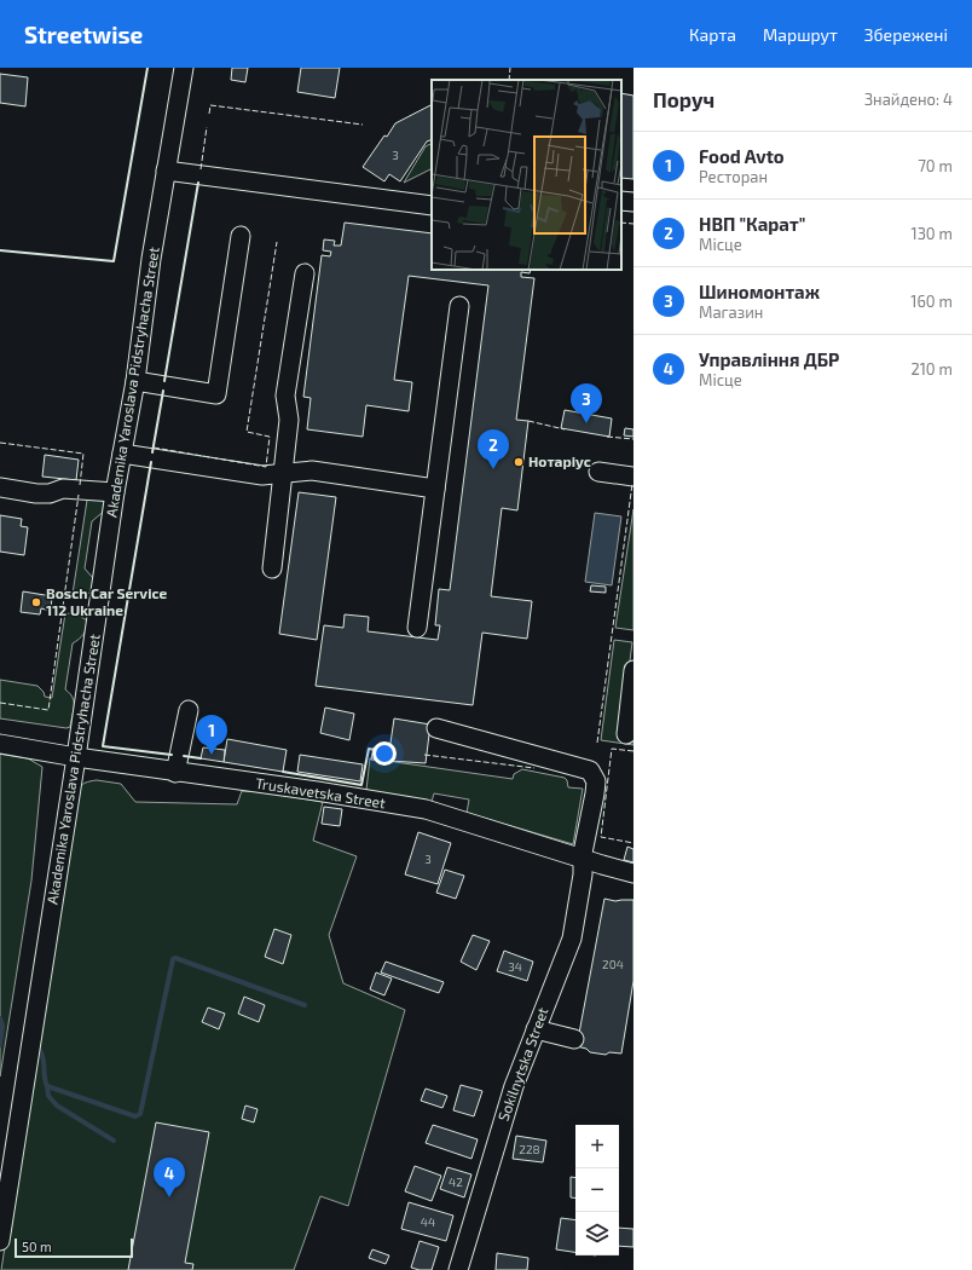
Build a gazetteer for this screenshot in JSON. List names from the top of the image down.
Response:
{
  "streets": {
    "street": ["Akademika Yaroslava Pidstryhacha Street", "Truskavetska Street", "Sokilnytska Street"]
  },
  "crossings": [
    ["Akademika Yaroslava Pidstryhacha Street", "Truskavetska Street"],
    ["Truskavetska Street", "Sokilnytska Street"]
  ],
  "places": ["Нотаріус", "Bosch Car Service 112 Ukraine"],
  "house_numbers": [
    "3",
    "3",
    "204",
    "34",
    "228",
    "42",
    "44"
  ],
  "scale_bar": "50 m",
  "page": {
    "header": "Streetwise",
    "nav": ["Карта", "Маршрут", "Збережені"],
    "heading": ["Поруч", "Знайдено: 4"],
    "list": [
      {
        "mark": "1",
        "name": "Food Avto",
        "note": "Ресторан",
        "value": "70 m"
      },
      {
        "mark": "2",
        "name": "НВП \"Карат\"",
        "note": "Місце",
        "value": "130 m"
      },
      {
        "mark": "3",
        "name": "Шиномонтаж",
        "note": "Магазин",
        "value": "160 m"
      },
      {
        "mark": "4",
        "name": "Управління ДБР",
        "note": "Місце",
        "value": "210 m"
      }
    ],
    "pins": [
      "3",
      "2",
      "1",
      "4"
    ],
    "map_buttons": ["+", "−"],
    "scale": "50 m"
  }
}
